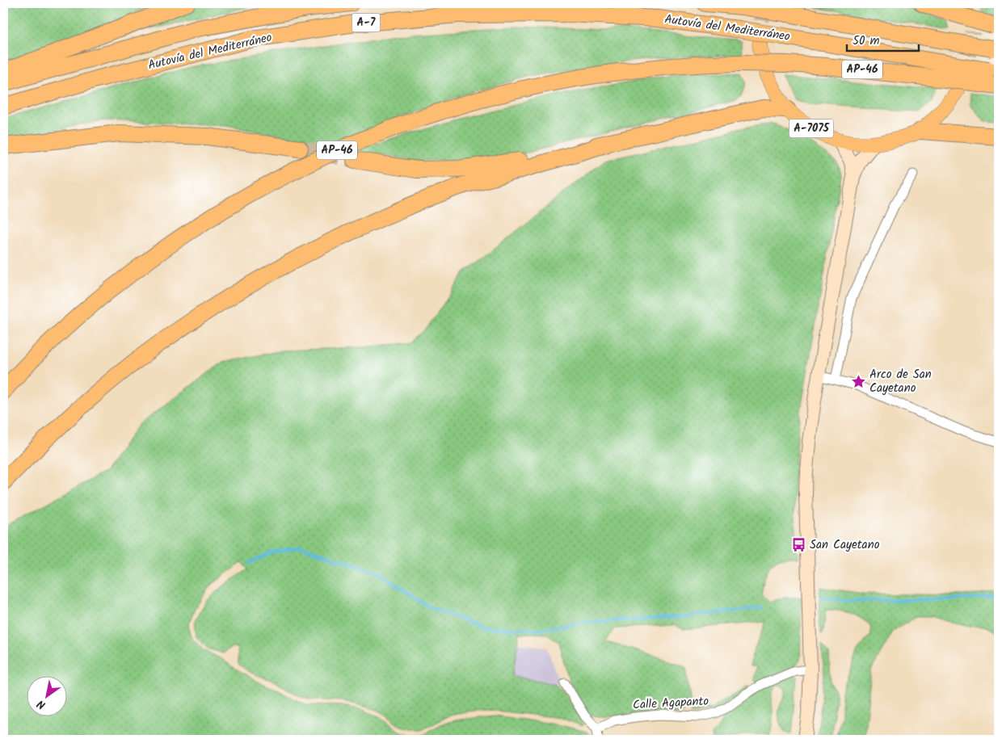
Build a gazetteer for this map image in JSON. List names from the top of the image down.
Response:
{
  "streets": {
    "highway": ["A-7", "Autovía del Mediterráneo", "AP-46"],
    "main road": ["A-7075"],
    "street": ["Calle Agapanto"]
  },
  "crossings": [
    ["Autovía del Mediterráneo", "AP-46"],
    ["A-7075", "Calle Agapanto"]
  ],
  "places": {
    "place": ["Arco de San Cayetano"],
    "bus stop": ["San Cayetano"]
  },
  "scale_bar": "50 m",
  "north": "bottom left"
}
